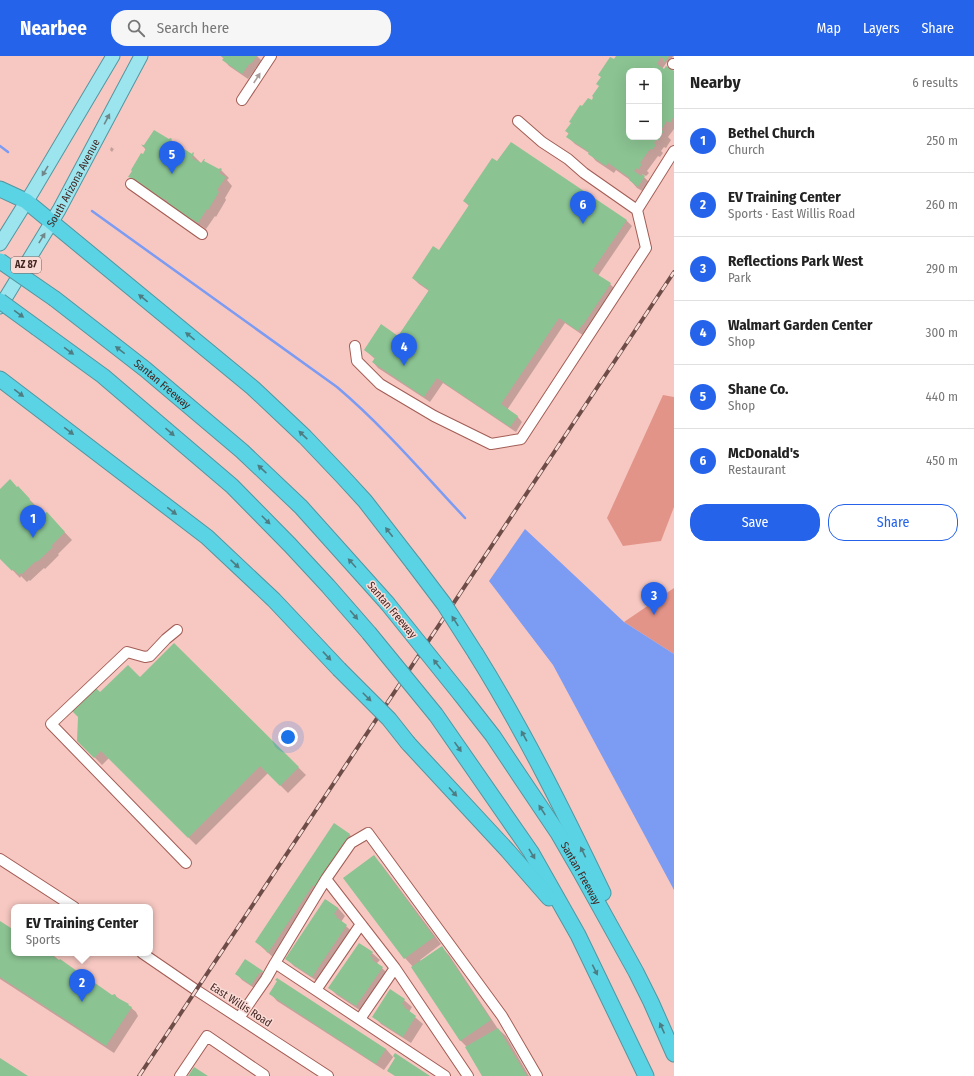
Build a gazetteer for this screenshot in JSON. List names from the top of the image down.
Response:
{
  "streets": {
    "highway": ["Santan Freeway"],
    "main road": ["South Arizona Avenue", "AZ 87"],
    "street": ["East Willis Road"]
  },
  "page": {
    "header": "Nearbee",
    "search": "Search here",
    "nav": ["Map", "Layers", "Share"],
    "heading": ["Nearby", "6 results"],
    "map_buttons": ["+", "−"],
    "list": [
      {
        "mark": "1",
        "name": "Bethel Church",
        "note": "Church",
        "value": "250 m"
      },
      {
        "mark": "2",
        "name": "EV Training Center",
        "note": "Sports · East Willis Road",
        "value": "260 m"
      },
      {
        "mark": "3",
        "name": "Reflections Park West",
        "note": "Park",
        "value": "290 m"
      },
      {
        "mark": "4",
        "name": "Walmart Garden Center",
        "note": "Shop",
        "value": "300 m"
      },
      {
        "mark": "5",
        "name": "Shane Co.",
        "note": "Shop",
        "value": "440 m"
      },
      {
        "mark": "6",
        "name": "McDonald's",
        "note": "Restaurant",
        "value": "450 m"
      }
    ],
    "pins": [
      "5",
      "6",
      "4",
      "1",
      "3",
      "2"
    ],
    "buttons": ["Save", "Share"],
    "popup": ["EV Training Center", "Sports"]
  }
}
